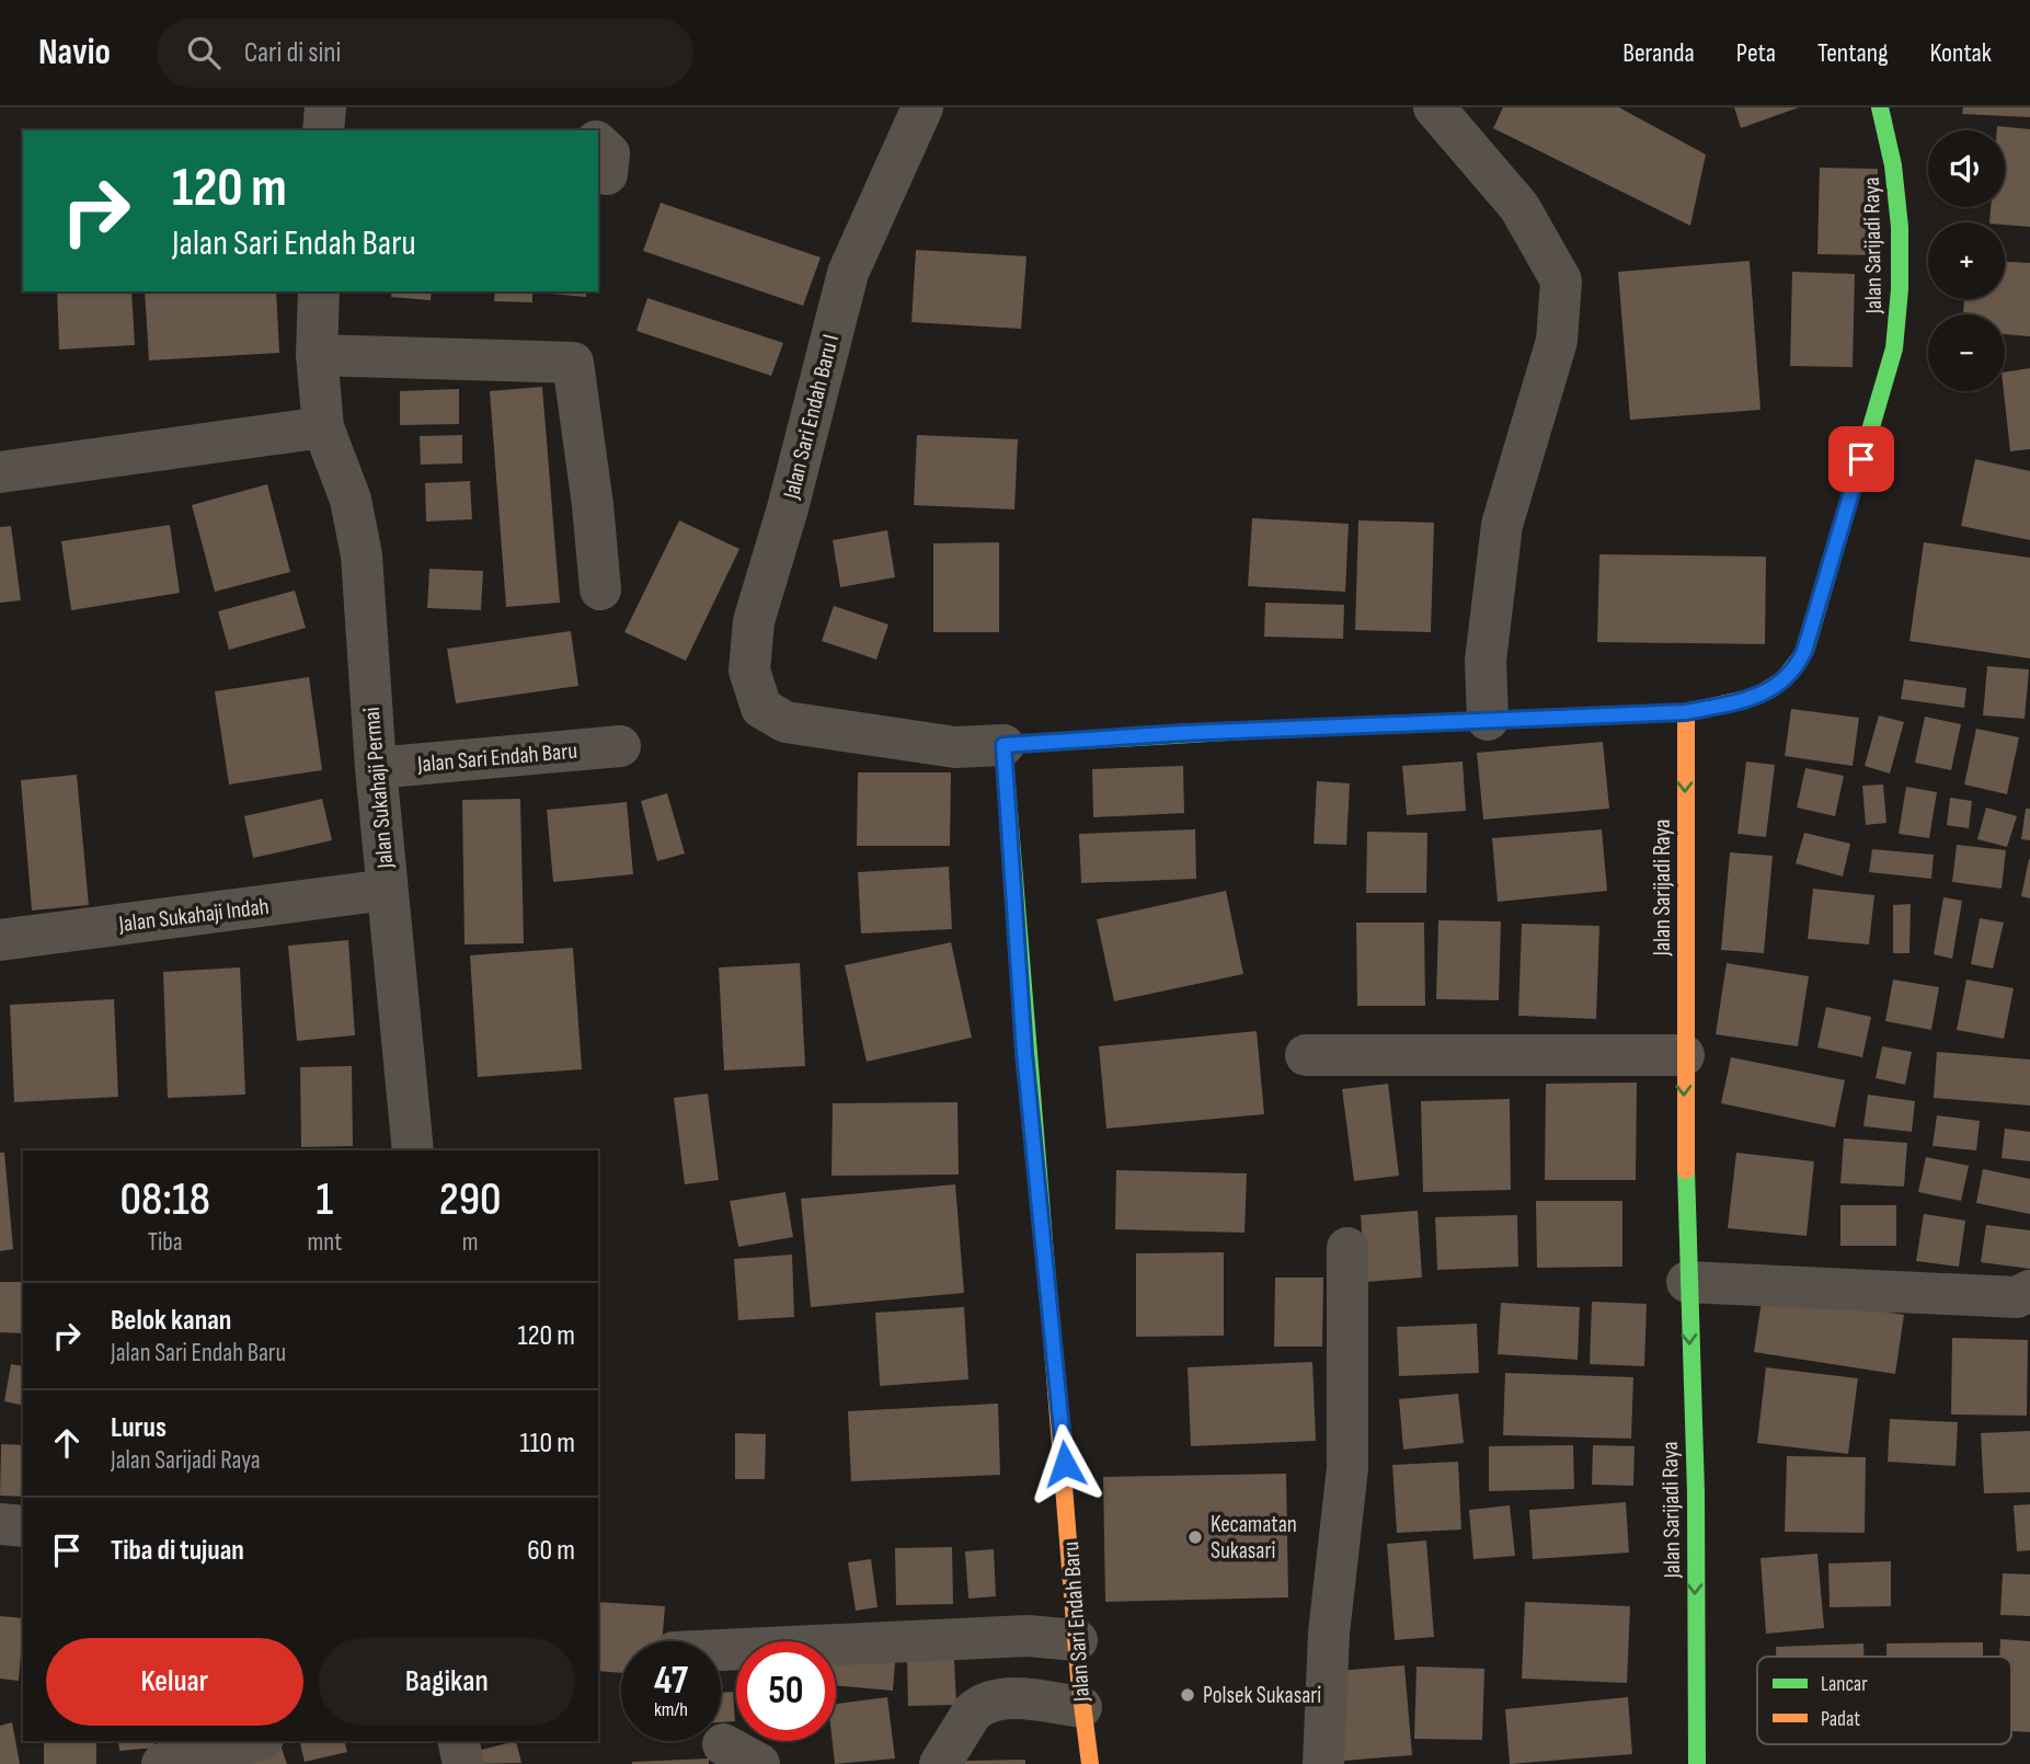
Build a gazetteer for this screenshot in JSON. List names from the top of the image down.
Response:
{
  "streets": {
    "main road": ["Jalan Sarijadi Raya", "Jalan Sari Endah Baru"],
    "street": ["Jalan Sari Endah Baru I", "Jalan Sukahaji Permai", "Jalan Sukahaji Indah"]
  },
  "crossings": [
    ["Jalan Sari Endah Baru I", "Jalan Sari Endah Baru"],
    ["Jalan Sari Endah Baru", "Jalan Sukahaji Permai"],
    ["Jalan Sukahaji Permai", "Jalan Sukahaji Indah"]
  ],
  "one_way": ["Jalan Sarijadi Raya"],
  "places": ["Kecamatan Sukasari", "Polsek Sukasari"],
  "legend": ["Lancar", "Padat"],
  "page": {
    "header": "Navio",
    "search": "Cari di sini",
    "nav": [
      "Beranda",
      "Peta",
      "Tentang",
      "Kontak"
    ],
    "map_buttons": ["+", "−"],
    "turn": ["120 m", "Jalan Sari Endah Baru"],
    "eta": [
      "08:18",
      "Tiba",
      "1",
      "mnt",
      "290",
      "m"
    ],
    "list": [
      {
        "name": "Belok kanan",
        "note": "Jalan Sari Endah Baru",
        "value": "120 m"
      },
      {
        "name": "Lurus",
        "note": "Jalan Sarijadi Raya",
        "value": "110 m"
      },
      {
        "name": "Tiba di tujuan",
        "value": "60 m"
      }
    ],
    "buttons": ["Keluar", "Bagikan"],
    "speed": "47 km/h",
    "limit": "50"
  }
}
